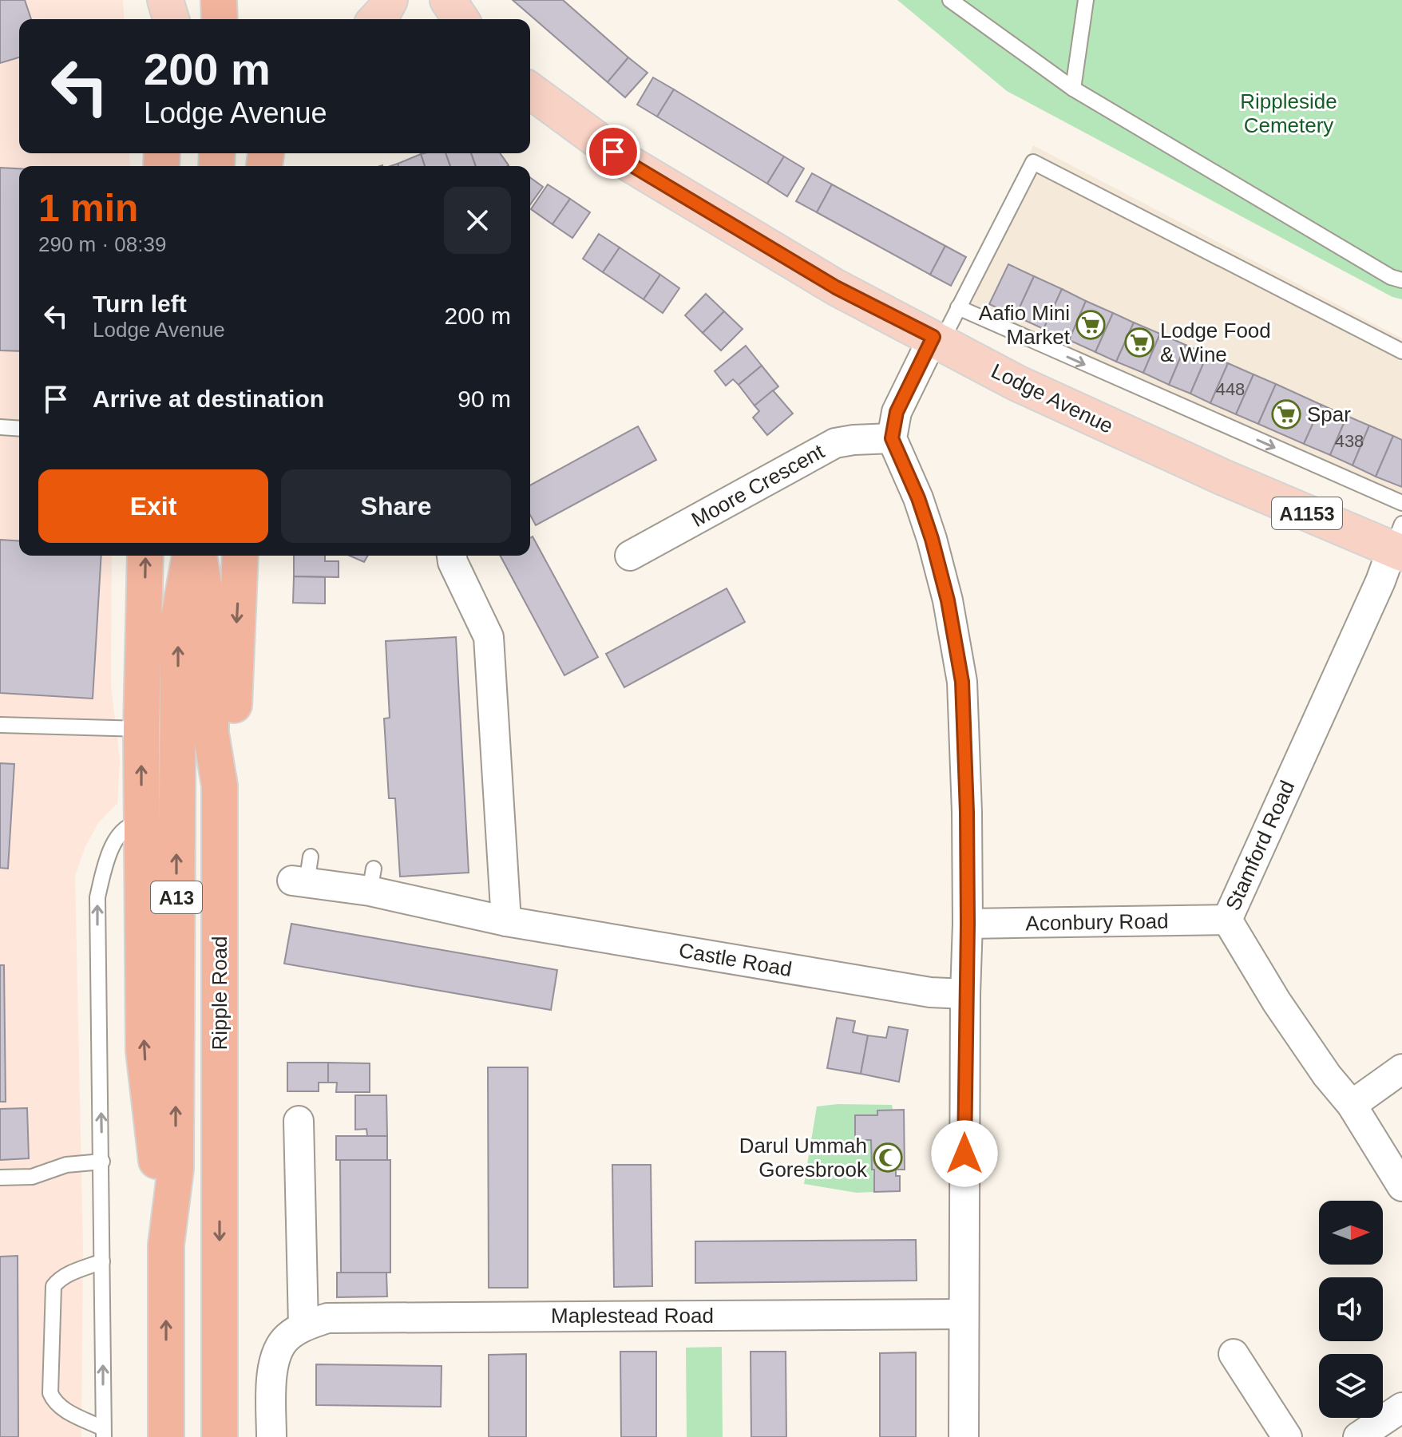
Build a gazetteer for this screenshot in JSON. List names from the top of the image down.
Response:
{
  "streets": {
    "highway": ["A13", "Ripple Road"],
    "main road": ["Lodge Avenue", "A1153"],
    "street": [
      "Moore Crescent",
      "Stamford Road",
      "Aconbury Road",
      "Castle Road",
      "Maplestead Road"
    ]
  },
  "crossings": [
    ["Lodge Avenue", "Stamford Road"],
    ["Stamford Road", "Aconbury Road"],
    ["A13", "Ripple Road"]
  ],
  "parks": ["Rippleside Cemetery"],
  "places": {
    "supermarket": ["Aafio Mini Market", "Lodge Food & Wine", "Spar"],
    "mosque": ["Darul Ummah Goresbrook"]
  },
  "house_numbers": ["448", "438"],
  "north": "right",
  "page": {
    "turn": ["200 m", "Lodge Avenue"],
    "heading": ["1 min", "290 m · 08:39"],
    "list": [
      {
        "name": "Turn left",
        "note": "Lodge Avenue",
        "value": "200 m"
      },
      {
        "name": "Arrive at destination",
        "value": "90 m"
      }
    ],
    "buttons": ["Exit", "Share"]
  }
}
